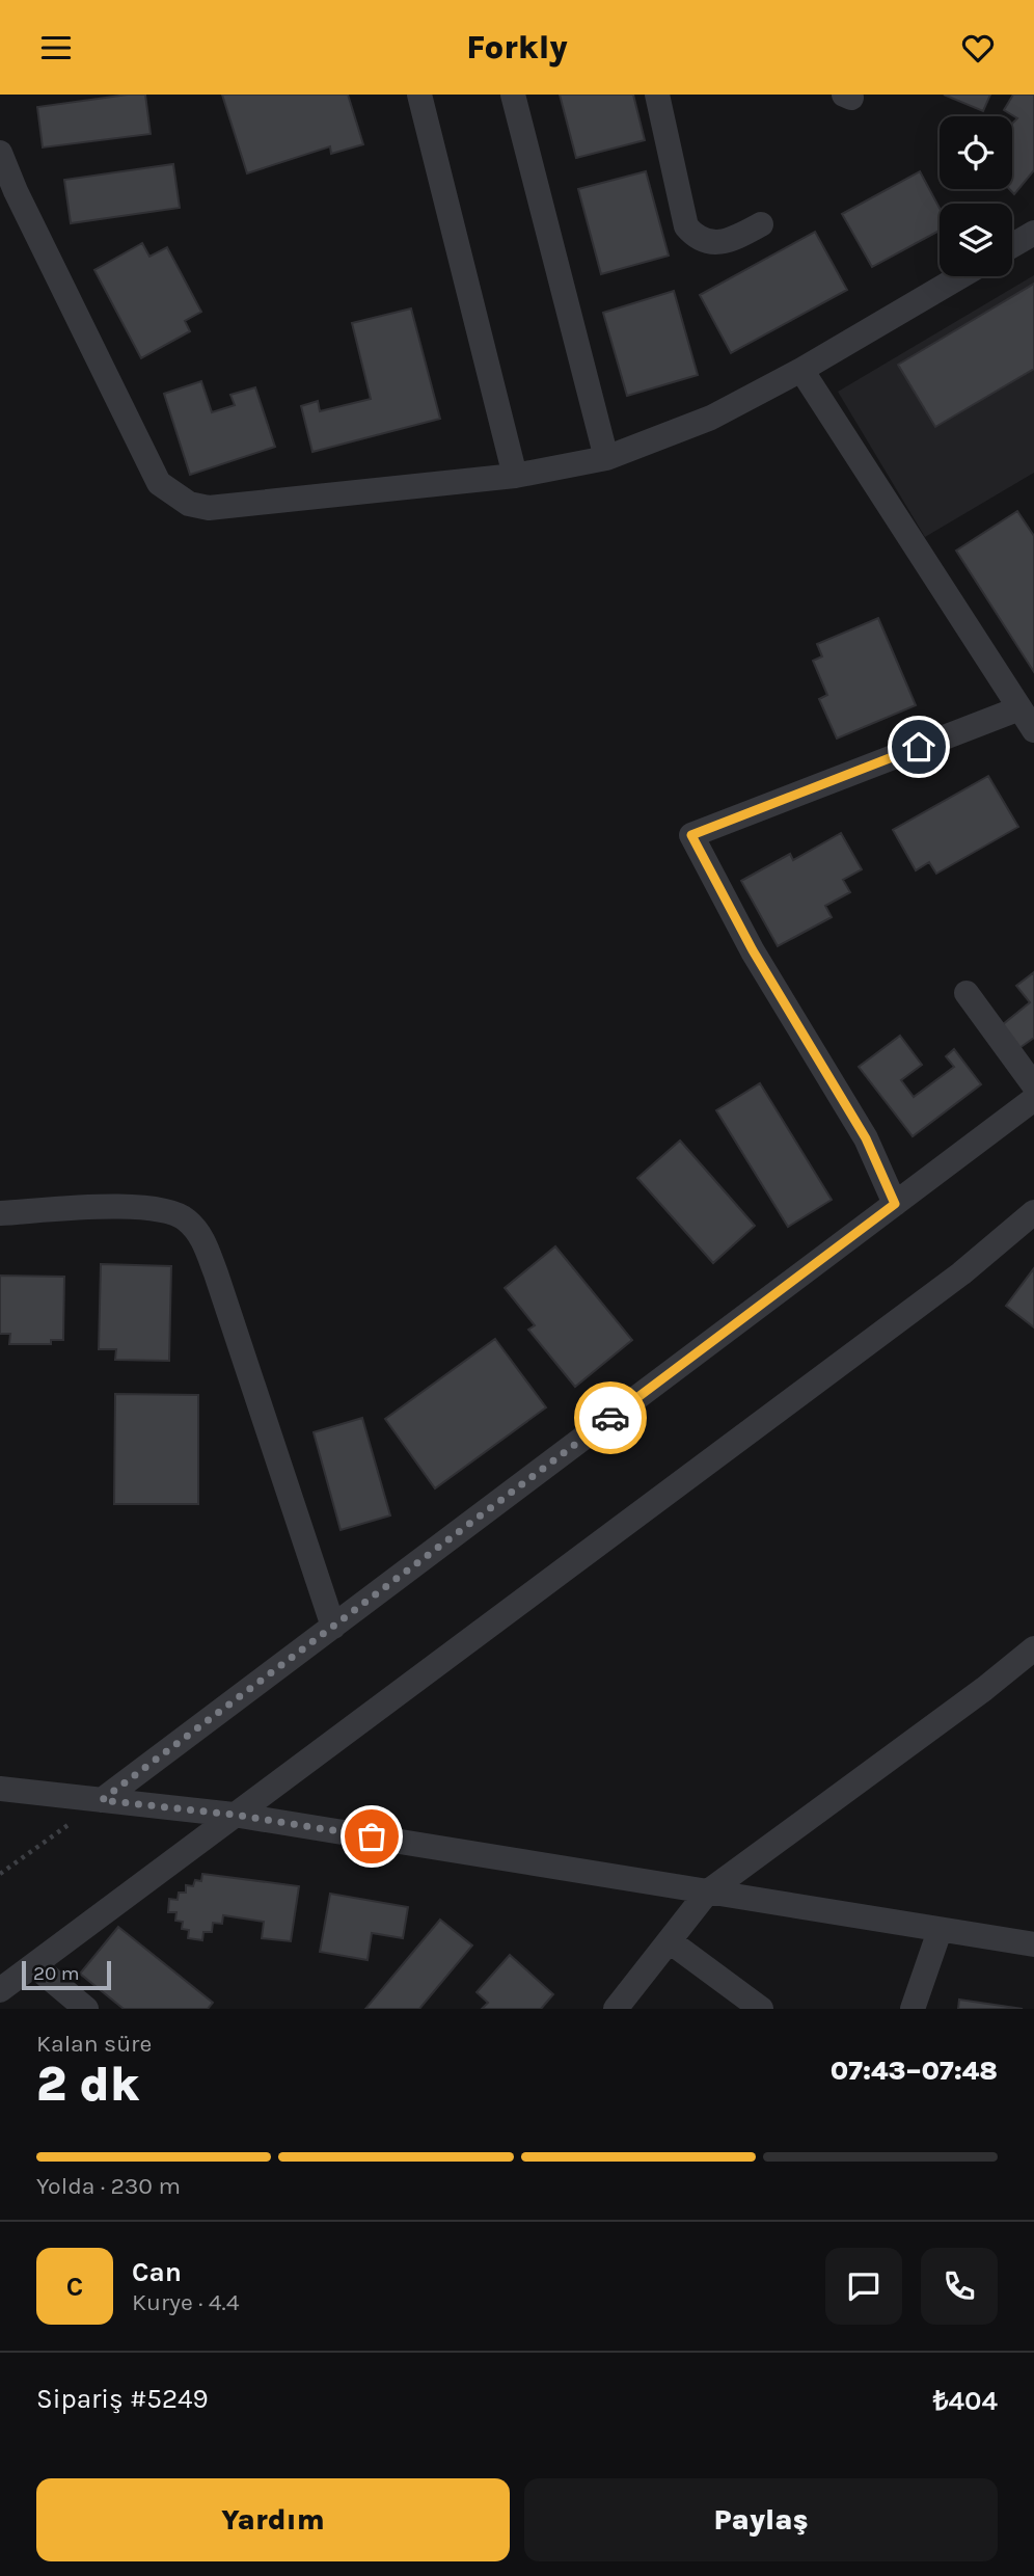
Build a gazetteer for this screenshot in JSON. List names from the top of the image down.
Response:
{
  "scale_bar": "20 m",
  "page": {
    "header": "Forkly",
    "scale": "20 m",
    "heading": ["2 dk", "Kalan süre", "07:43–07:48"],
    "panel": [
      "Can",
      "Kurye · 4.4",
      "Sipariş #5249",
      "₺404"
    ],
    "bar": "Yolda · 230 m",
    "round": "C",
    "buttons": ["Yardım", "Paylaş"]
  }
}
